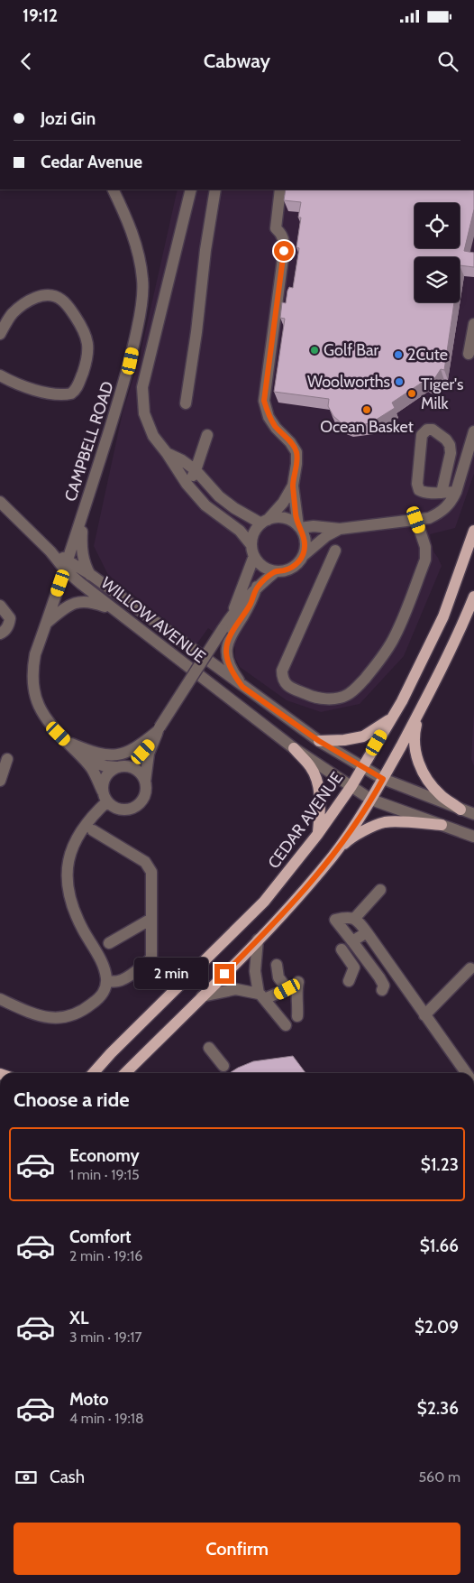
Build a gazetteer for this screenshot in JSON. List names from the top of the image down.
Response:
{
  "streets": {
    "main road": ["CEDAR AVENUE"],
    "street": ["CAMPBELL ROAD", "WILLOW AVENUE"]
  },
  "crossings": [
    ["CAMPBELL ROAD", "WILLOW AVENUE"],
    ["WILLOW AVENUE", "CEDAR AVENUE"]
  ],
  "places": [
    "Golf Bar",
    "2Cute",
    "Woolworths",
    "Tiger's Milk",
    "Ocean Basket"
  ],
  "page": {
    "status": "19:12",
    "header": "Cabway",
    "banner": ["Jozi Gin", "Cedar Avenue"],
    "bubble": "2 min",
    "heading": "Choose a ride",
    "list": [
      {
        "name": "Economy",
        "note": "1 min · 19:15",
        "value": "$1.23"
      },
      {
        "name": "Comfort",
        "note": "2 min · 19:16",
        "value": "$1.66"
      },
      {
        "name": "XL",
        "note": "3 min · 19:17",
        "value": "$2.09"
      },
      {
        "name": "Moto",
        "note": "4 min · 19:18",
        "value": "$2.36"
      }
    ],
    "pay": ["Cash", "560 m"],
    "buttons": "Confirm"
  }
}
